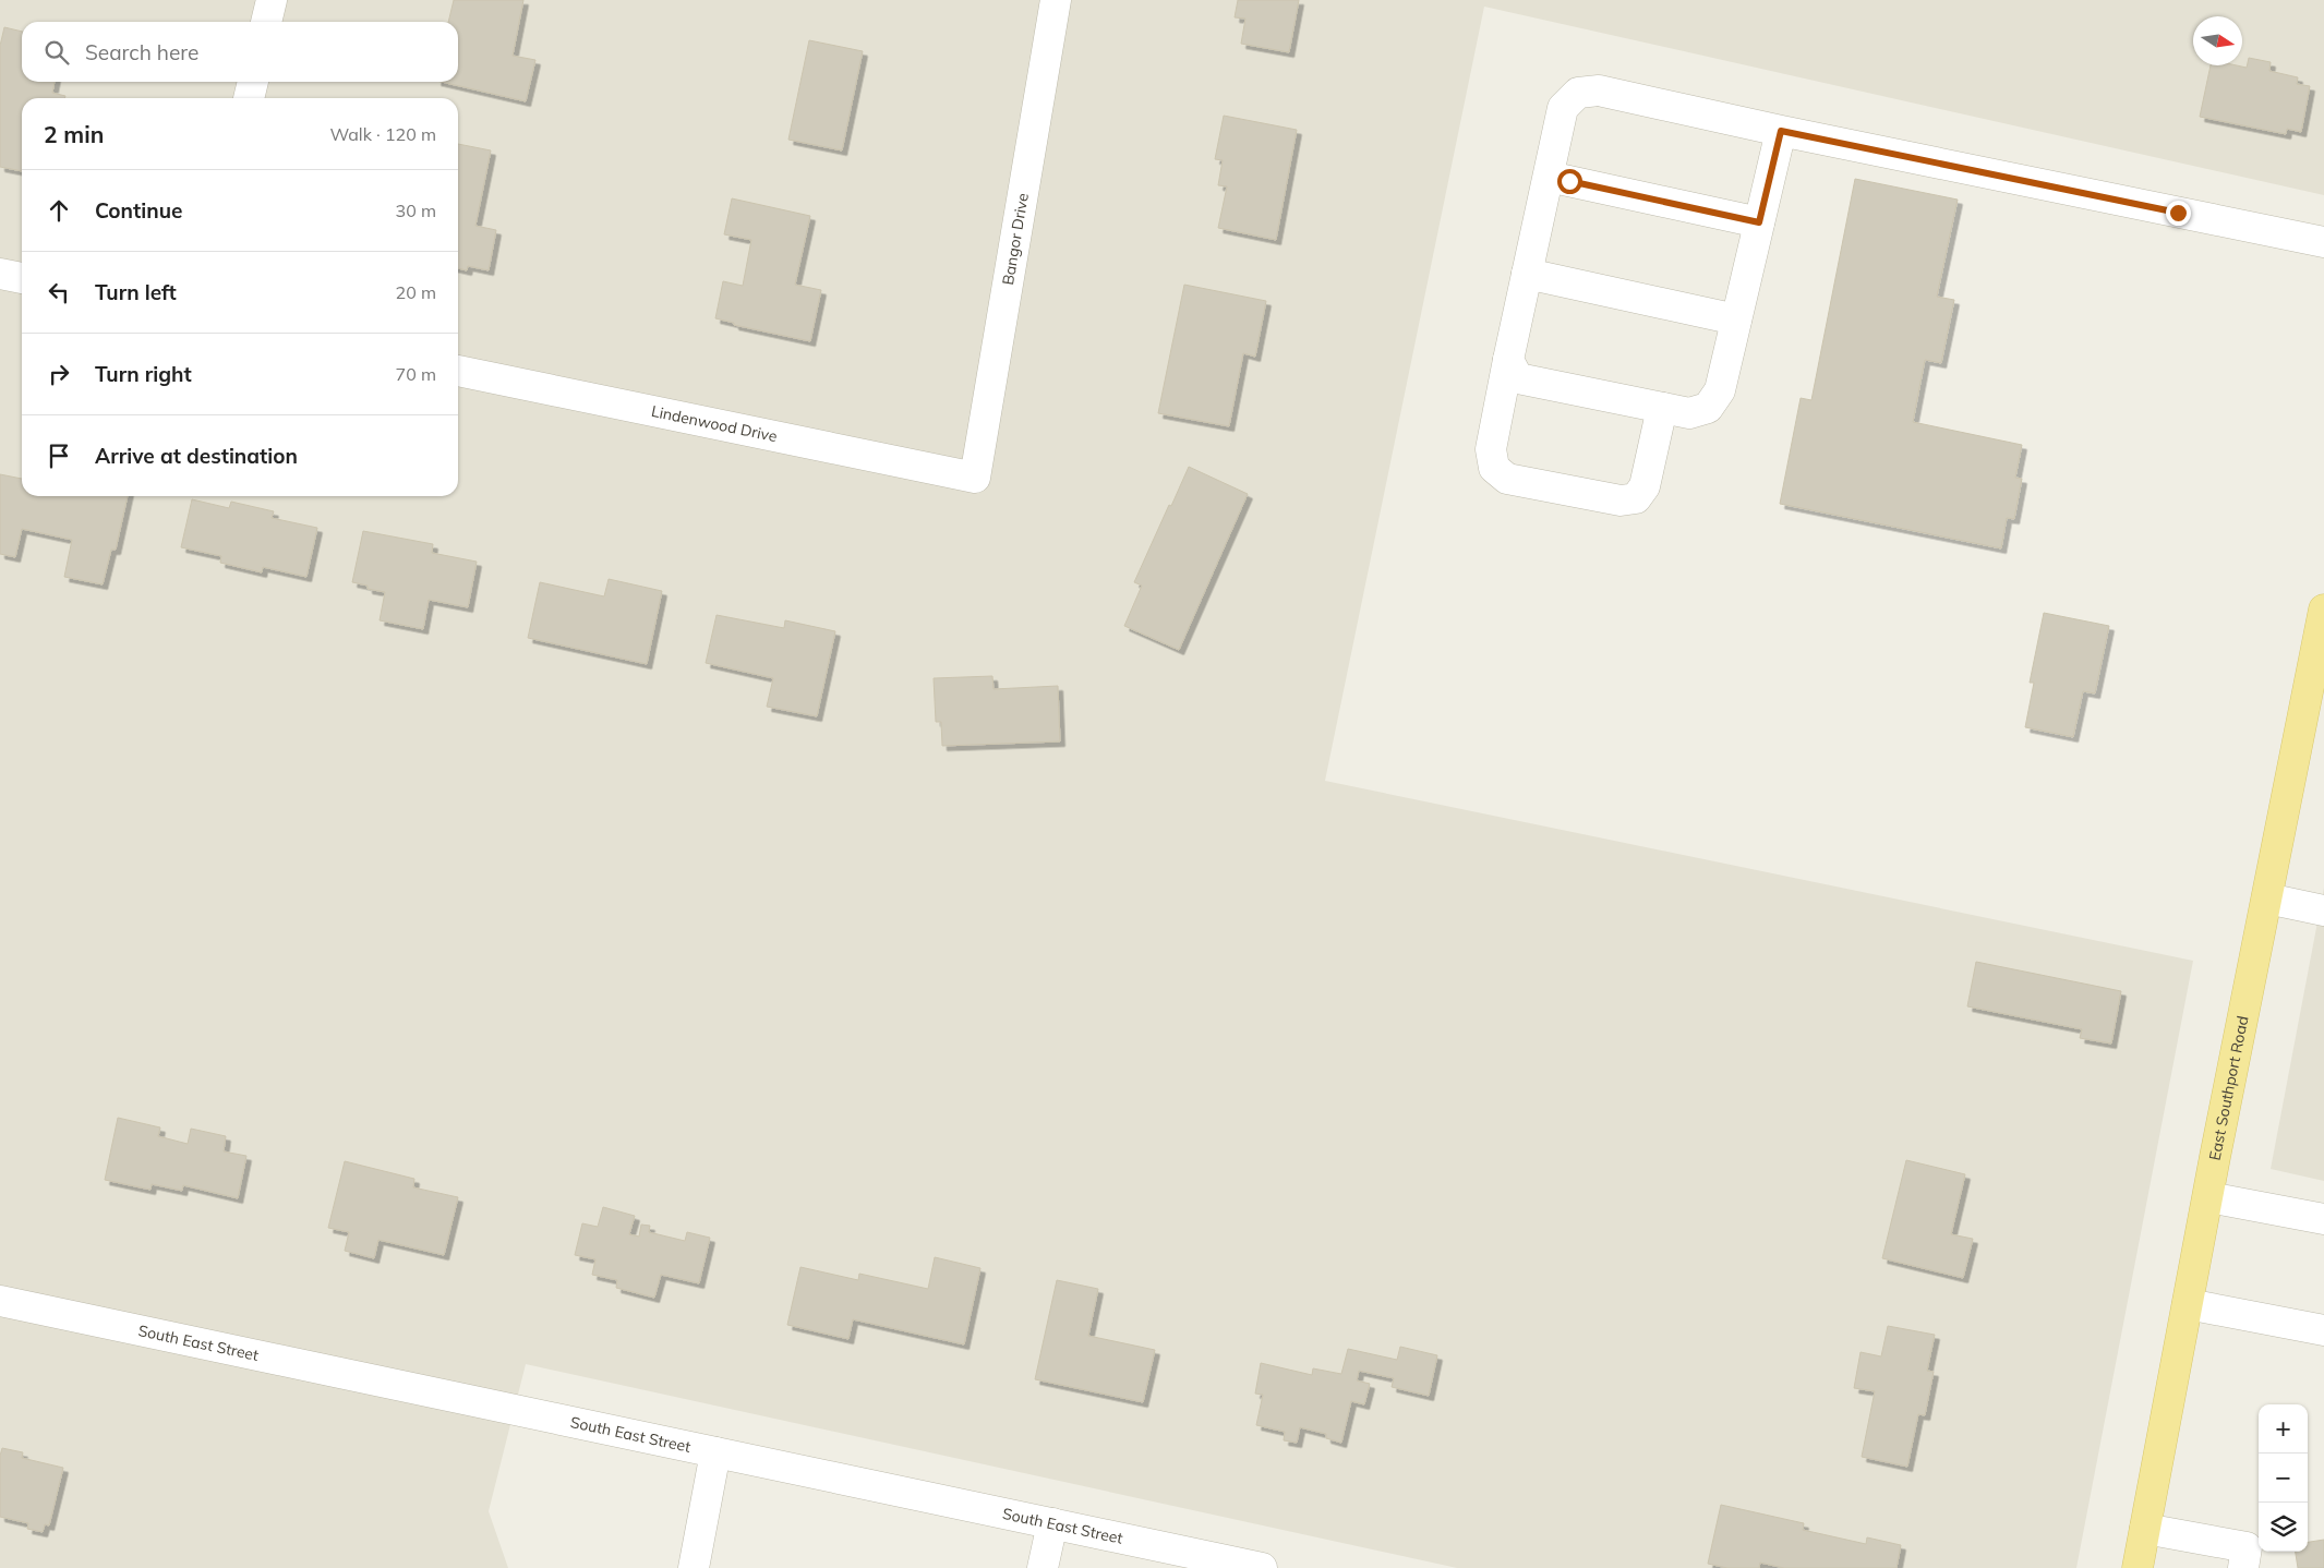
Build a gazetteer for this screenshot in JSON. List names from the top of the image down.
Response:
{
  "streets": {
    "main road": ["East Southport Road"],
    "street": ["Bangor Drive", "Lindenwood Drive", "South East Street"]
  },
  "crossings": [
    ["Bangor Drive", "Lindenwood Drive"]
  ],
  "north": "right",
  "page": {
    "search": "Search here",
    "heading": ["2 min", "Walk · 120 m"],
    "list": [
      ["Continue", "30 m"],
      ["Turn left", "20 m"],
      ["Turn right", "70 m"],
      "Arrive at destination"
    ],
    "map_buttons": ["+", "−"]
  }
}
